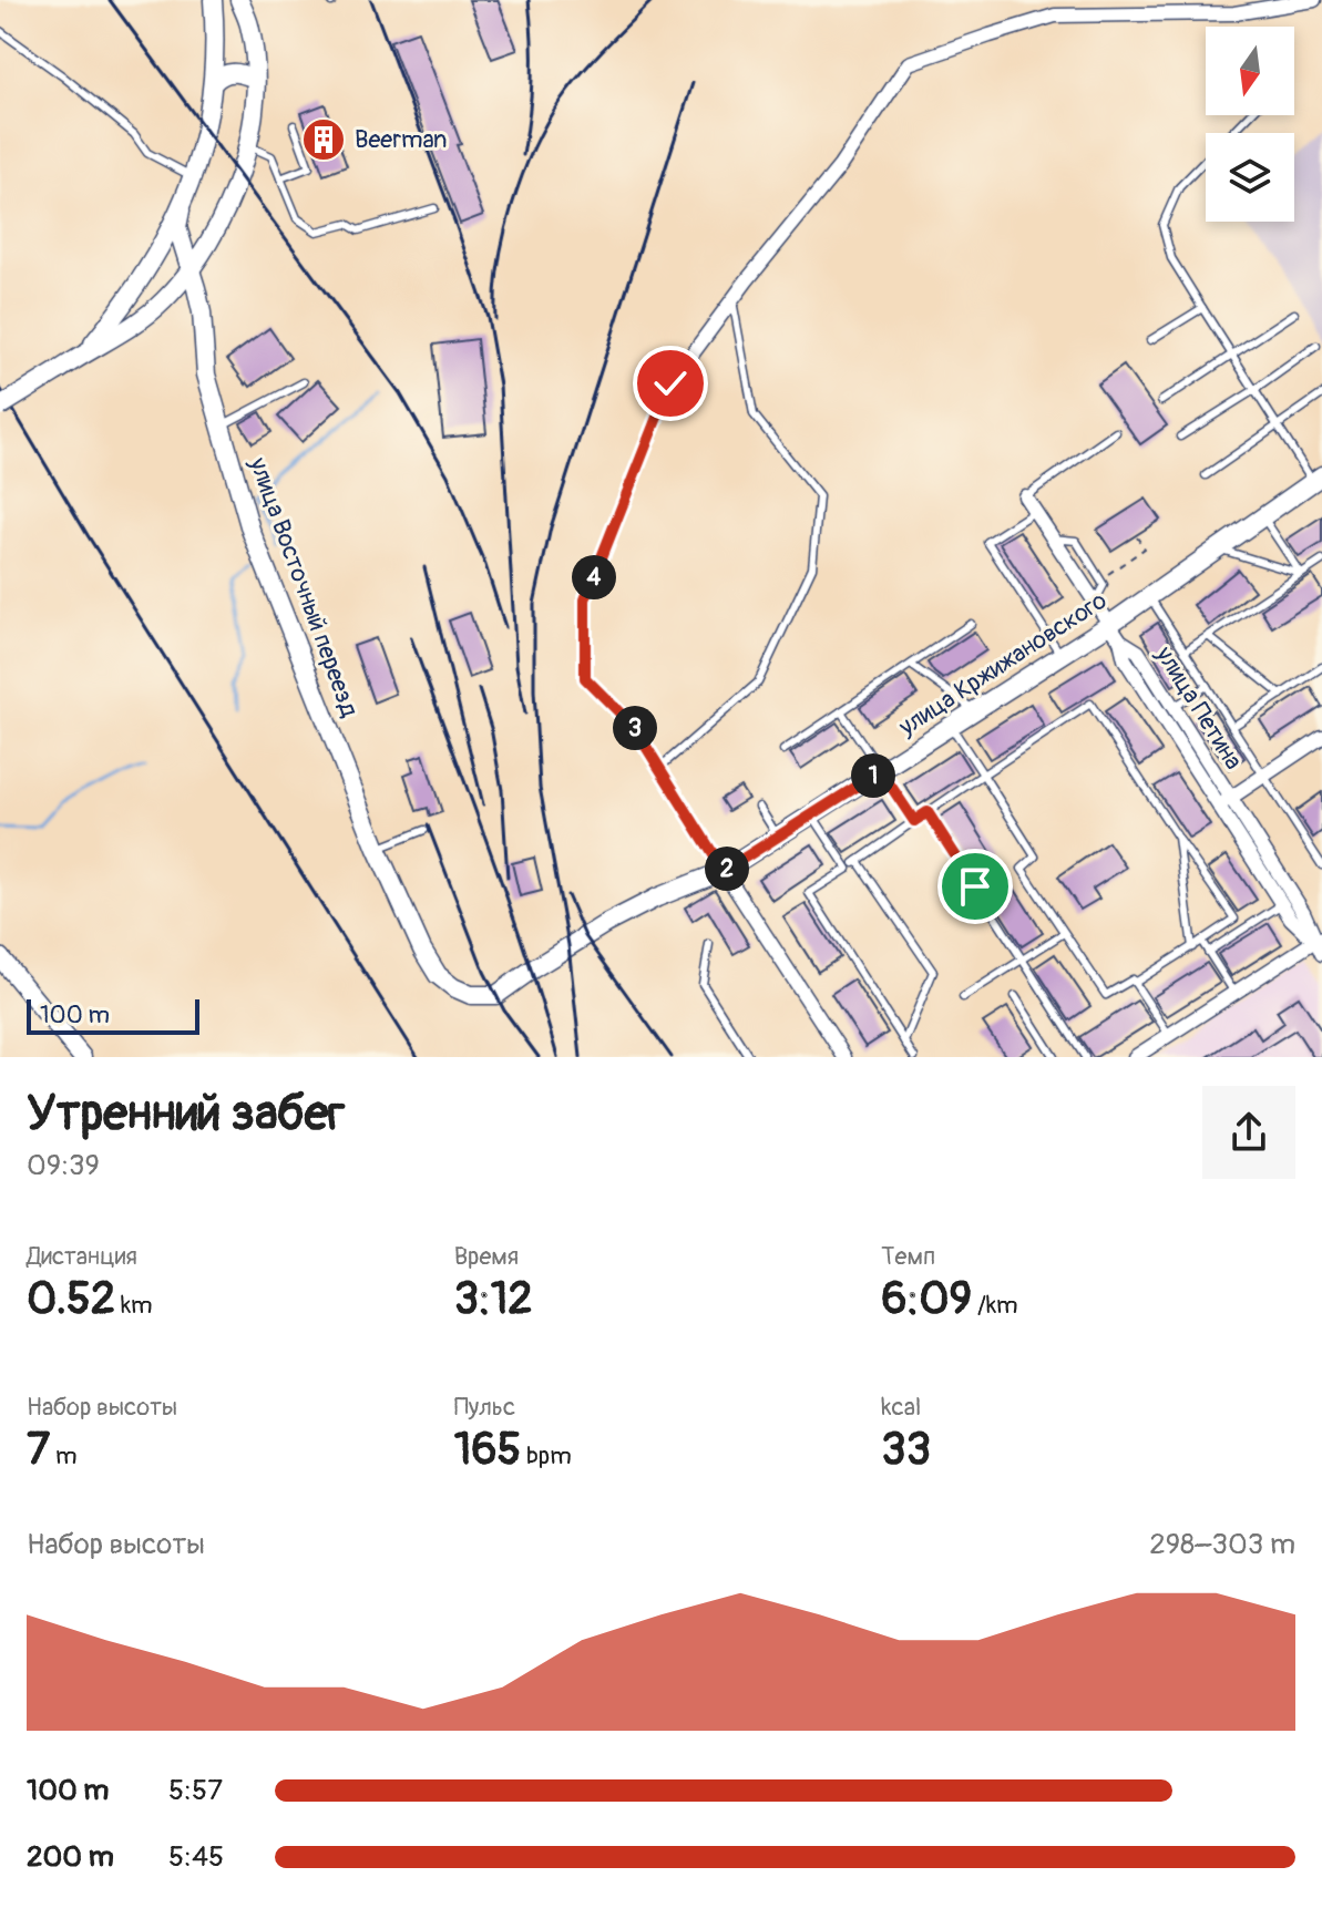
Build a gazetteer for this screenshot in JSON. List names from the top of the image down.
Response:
{
  "streets": {
    "street": ["улица Восточный переезд", "улица Кржижановского", "улица Петина"]
  },
  "crossings": [
    ["улица Восточный переезд", "улица Кржижановского"],
    ["улица Кржижановского", "улица Петина"]
  ],
  "places": {
    "building": ["Beerman"]
  },
  "scale_bar": "100 m",
  "north": "bottom",
  "page": {
    "pins": [
      "4",
      "3",
      "1",
      "2"
    ],
    "scale": "100 m",
    "heading": ["Утренний забег", "09:39"],
    "stats": [
      ["Дистанция", "0.52 km"],
      ["Время", "3:12"],
      ["Темп", "6:09 /km"],
      ["Набор высоты", "7 m"],
      ["Пульс", "165 bpm"],
      ["kcal", "33"]
    ],
    "chart": ["Набор высоты", "298–303 m"],
    "list": [
      {
        "name": "100 m",
        "note": "5:57"
      },
      {
        "name": "200 m",
        "note": "5:45"
      }
    ]
  }
}
